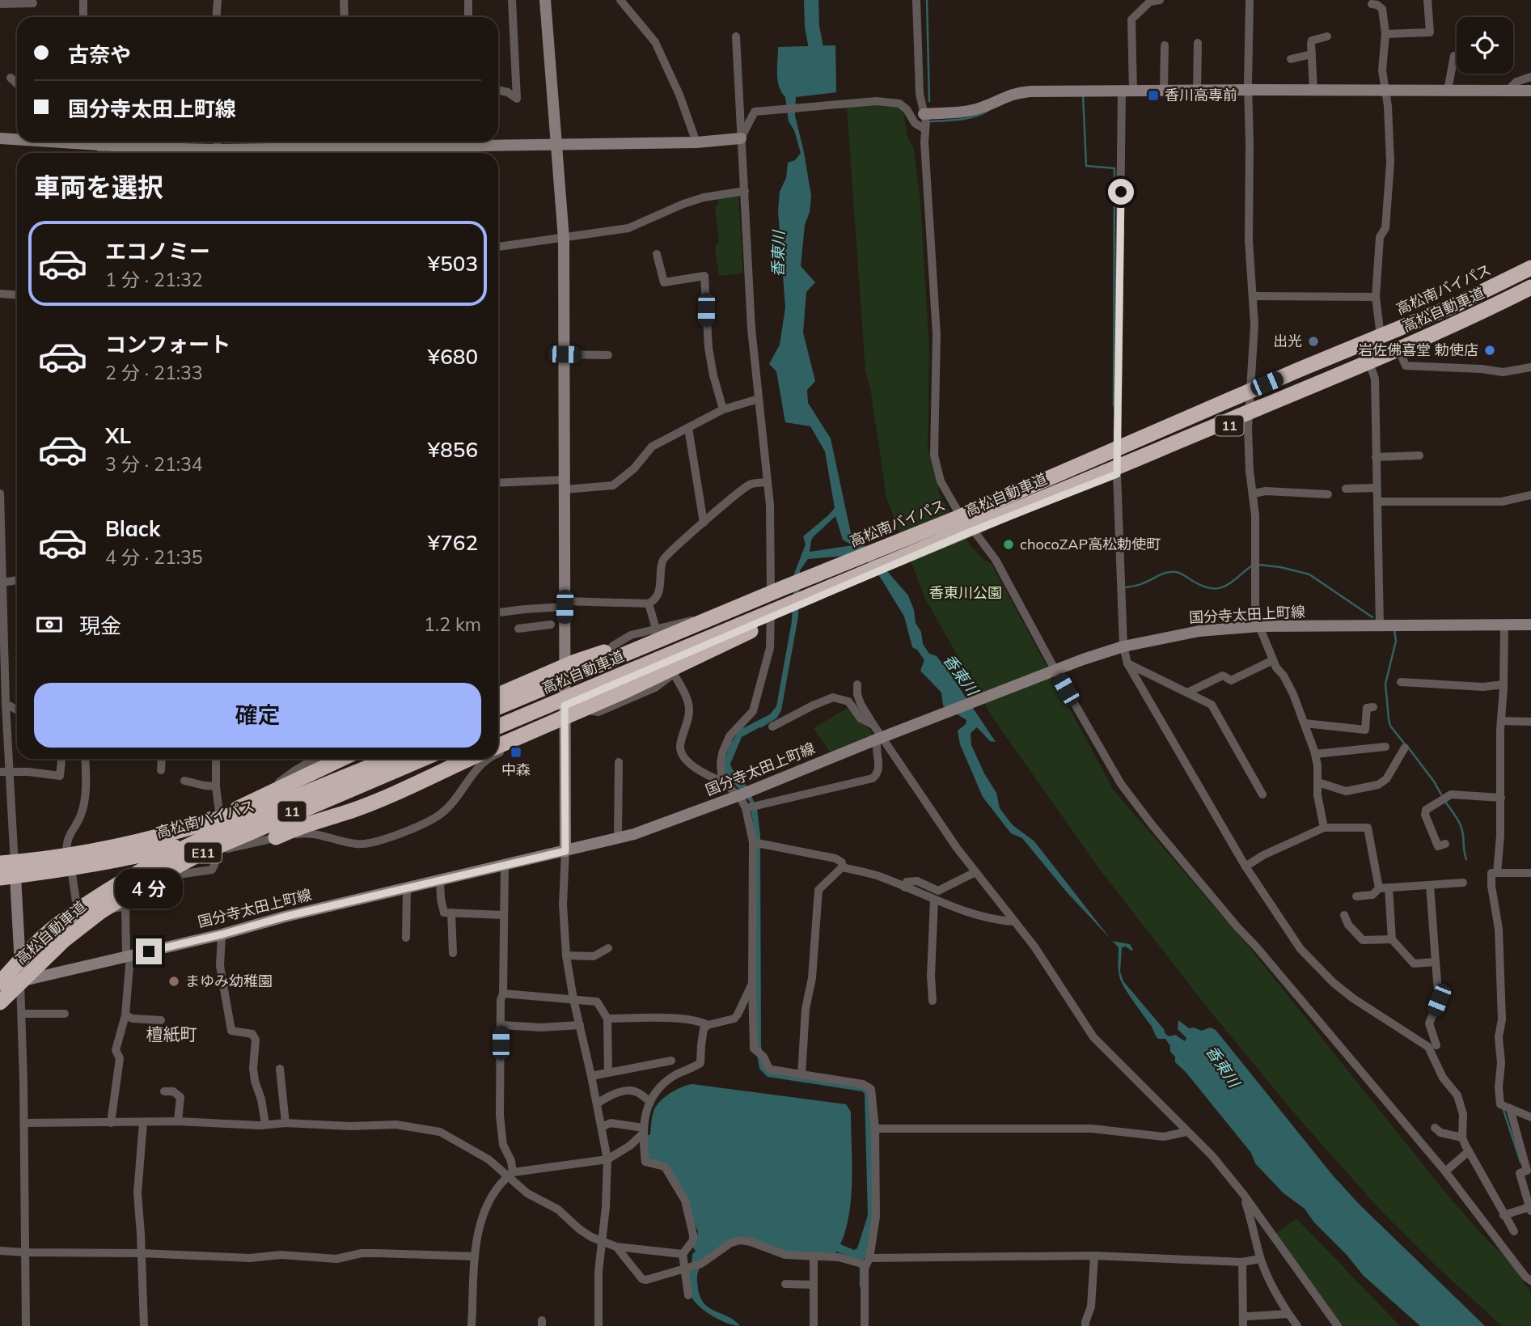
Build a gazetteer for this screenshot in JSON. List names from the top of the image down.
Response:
{
  "streets": {
    "highway": [
      "高松南バイパス",
      "高松自動車道",
      "11",
      "E11"
    ],
    "street": ["国分寺太田上町線"]
  },
  "crossings": [
    ["高松自動車道", "国分寺太田上町線"]
  ],
  "districts": ["檀紙町"],
  "water": ["香東川"],
  "parks": ["香東川公園"],
  "places": {
    "transit": ["香川高専前", "中森"],
    "other": [
      "出光",
      "岩佐佛喜堂 勅使店",
      "chocoZAP高松勅使町",
      "まゆみ幼稚園"
    ]
  },
  "page": {
    "banner": ["古奈や", "国分寺太田上町線"],
    "heading": "車両を選択",
    "list": [
      {
        "name": "エコノミー",
        "note": "1 分 · 21:32",
        "value": "¥503"
      },
      {
        "name": "コンフォート",
        "note": "2 分 · 21:33",
        "value": "¥680"
      },
      {
        "name": "XL",
        "note": "3 分 · 21:34",
        "value": "¥856"
      },
      {
        "name": "Black",
        "note": "4 分 · 21:35",
        "value": "¥762"
      }
    ],
    "pay": ["現金", "1.2 km"],
    "buttons": "確定",
    "bubble": "4 分"
  }
}
